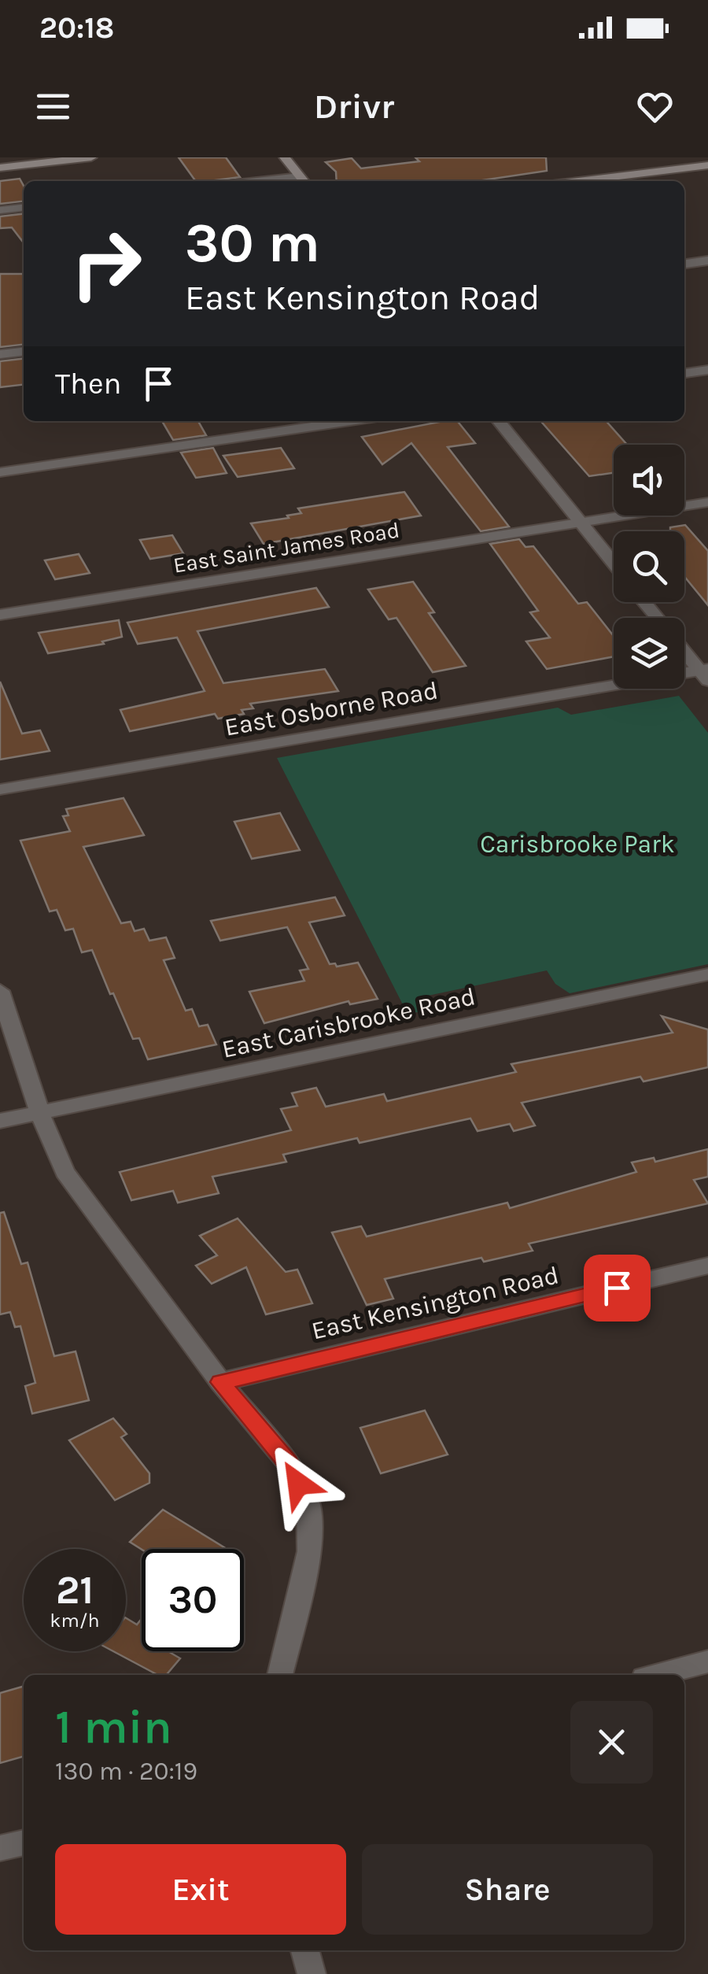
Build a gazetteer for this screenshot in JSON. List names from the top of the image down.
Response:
{
  "streets": {
    "street": [
      "East Saint James Road",
      "East Osborne Road",
      "East Carisbrooke Road",
      "East Kensington Road"
    ]
  },
  "parks": ["Carisbrooke Park"],
  "page": {
    "status": "20:18",
    "header": "Drivr",
    "turn": ["30 m", "East Kensington Road"],
    "then": "Then",
    "speed": "21 km/h",
    "limit": "30",
    "heading": ["1 min", "130 m · 20:19"],
    "buttons": ["Exit", "Share"]
  }
}
